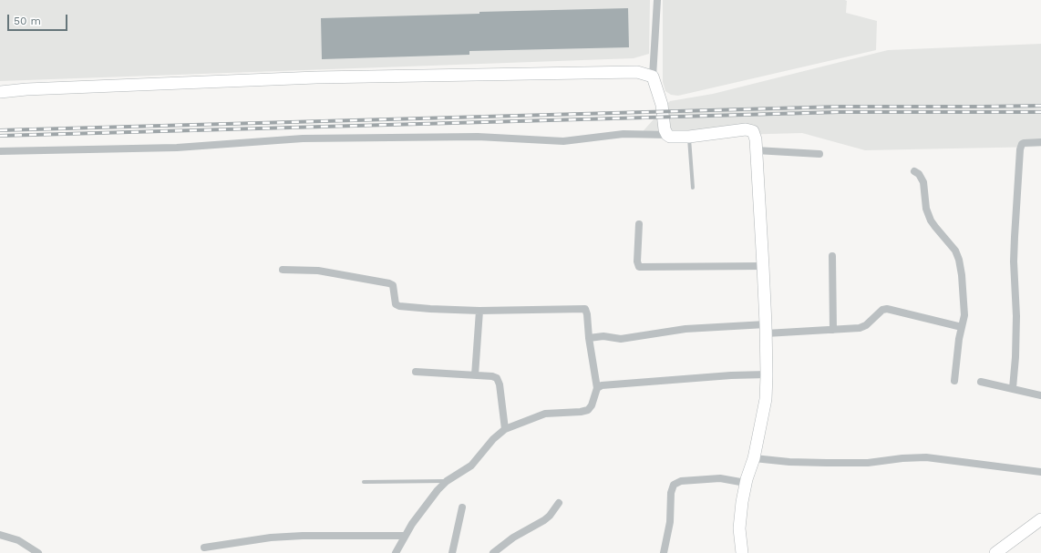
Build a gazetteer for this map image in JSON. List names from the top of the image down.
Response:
{
  "scale_bar": "50 m"
}
